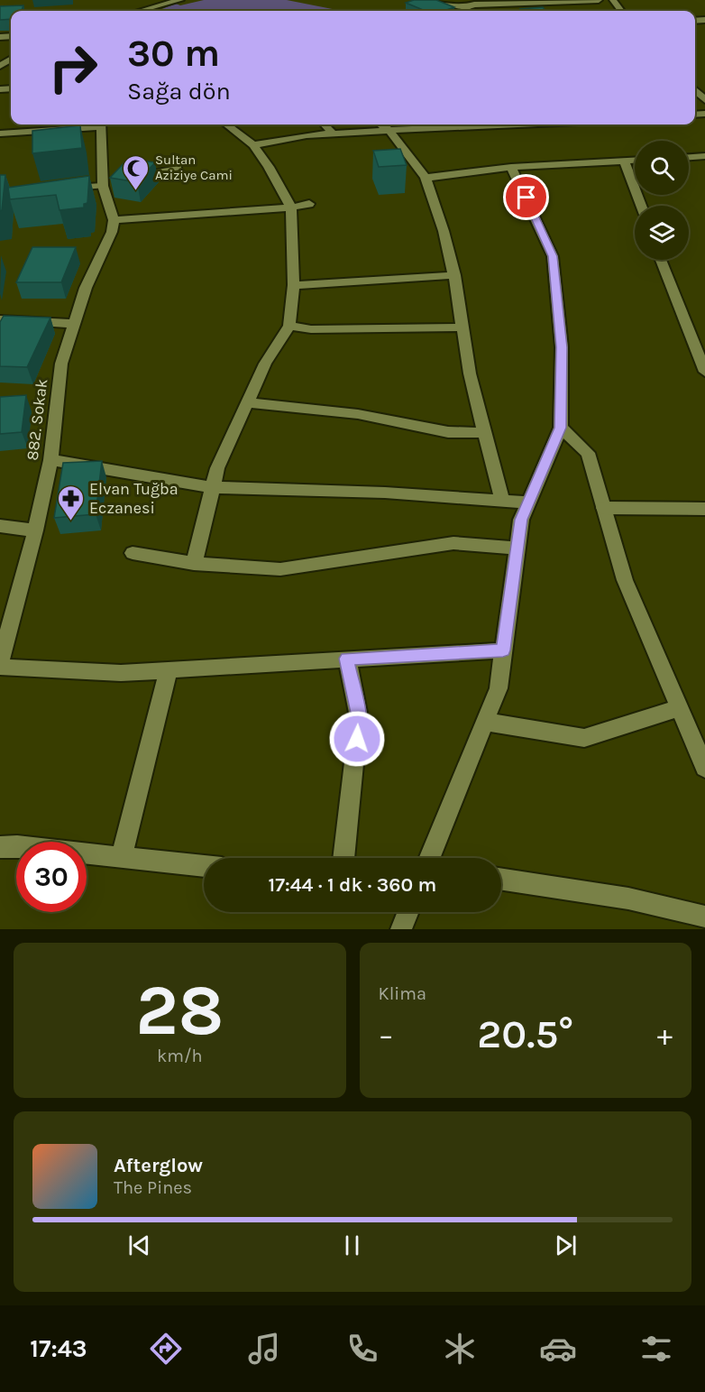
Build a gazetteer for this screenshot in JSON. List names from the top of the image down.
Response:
{
  "streets": {
    "street": ["882. Sokak"]
  },
  "places": {
    "mosque": ["Sultan Aziziye Cami"],
    "pharmacy": ["Elvan Tuğba Eczanesi"]
  },
  "page": {
    "turn": ["30 m", "Sağa dön"],
    "limit": "30",
    "trip": "17:44 · 1 dk · 360 m",
    "tile": [
      ["28", "km/h"],
      "Klima"
    ],
    "heat": ["−", "20.5°", "+"],
    "song": ["Afterglow", "The Pines"],
    "tabs": "17:43"
  }
}
